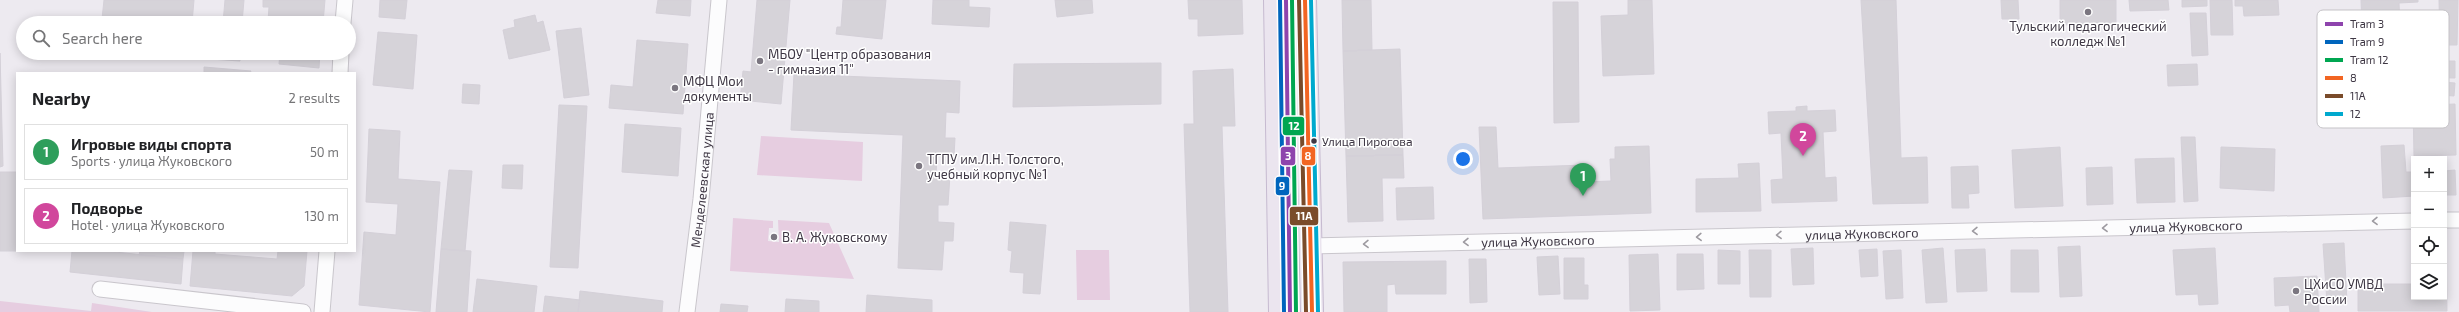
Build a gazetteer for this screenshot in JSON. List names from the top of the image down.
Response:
{
  "streets": {
    "street": ["Менделеевская улица", "улица Жуковского"]
  },
  "one_way": ["улица Жуковского"],
  "places": [
    "Тульский педагогический колледж №1",
    "МБОУ \"Центр образования - гимназия 11\"",
    "МФЦ Мои документы",
    "Улица Пирогова",
    "ТГПУ им.Л.Н. Толстого, учебный корпус №1",
    "В. А. Жуковскому",
    "ЦХиСО УМВД России"
  ],
  "lines": [
    "tram line 3",
    "tram line 9",
    "tram line 12",
    "transit line 8",
    "transit line 11А",
    "transit line 12"
  ],
  "legend": [
    "Tram 3",
    "Tram 9",
    "Tram 12",
    "8",
    "11А",
    "12"
  ],
  "page": {
    "search": "Search here",
    "heading": ["Nearby", "2 results"],
    "pins": ["2", "1"],
    "list": [
      {
        "mark": "1",
        "name": "Игровые виды спорта",
        "note": "Sports · улица Жуковского",
        "value": "50 m"
      },
      {
        "mark": "2",
        "name": "Подворье",
        "note": "Hotel · улица Жуковского",
        "value": "130 m"
      }
    ],
    "map_buttons": ["+", "−"]
  }
}
